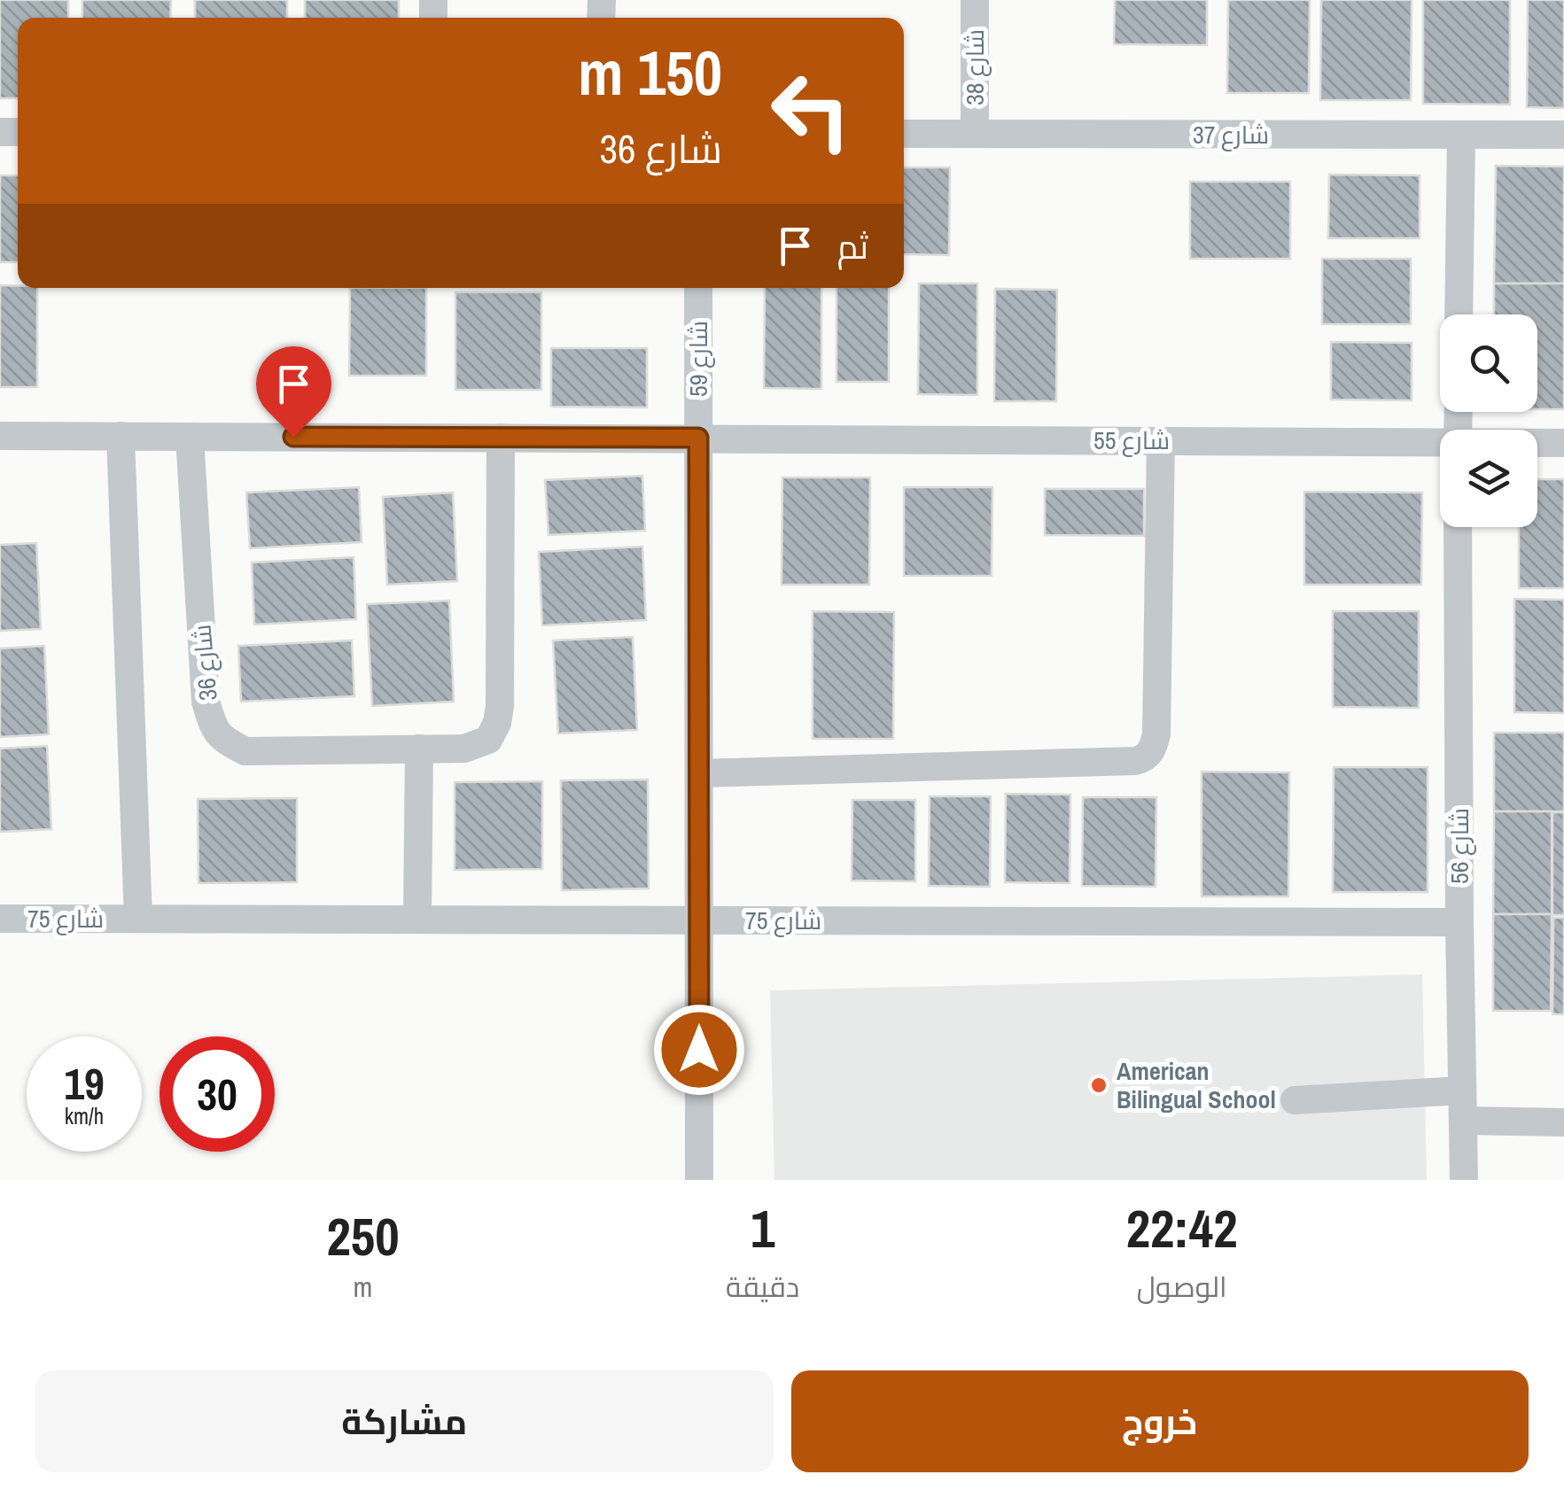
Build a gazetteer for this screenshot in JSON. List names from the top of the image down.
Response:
{
  "streets": {
    "street": [
      "شارع 38",
      "شارع 37",
      "شارع 59",
      "شارع 55",
      "شارع 36",
      "شارع 56",
      "شارع 75"
    ]
  },
  "crossings": [
    ["شارع 38", "شارع 37"],
    ["شارع 59", "شارع 55"],
    ["شارع 59", "شارع 75"],
    ["شارع 56", "شارع 75"]
  ],
  "places": ["American Bilingual School"],
  "page": {
    "turn": ["150 m", "شارع 36"],
    "then": "ثم",
    "speed": "19 km/h",
    "limit": "30",
    "eta": [
      "22:42",
      "الوصول",
      "1",
      "دقيقة",
      "250",
      "m"
    ],
    "buttons": ["خروج", "مشاركة"]
  }
}
